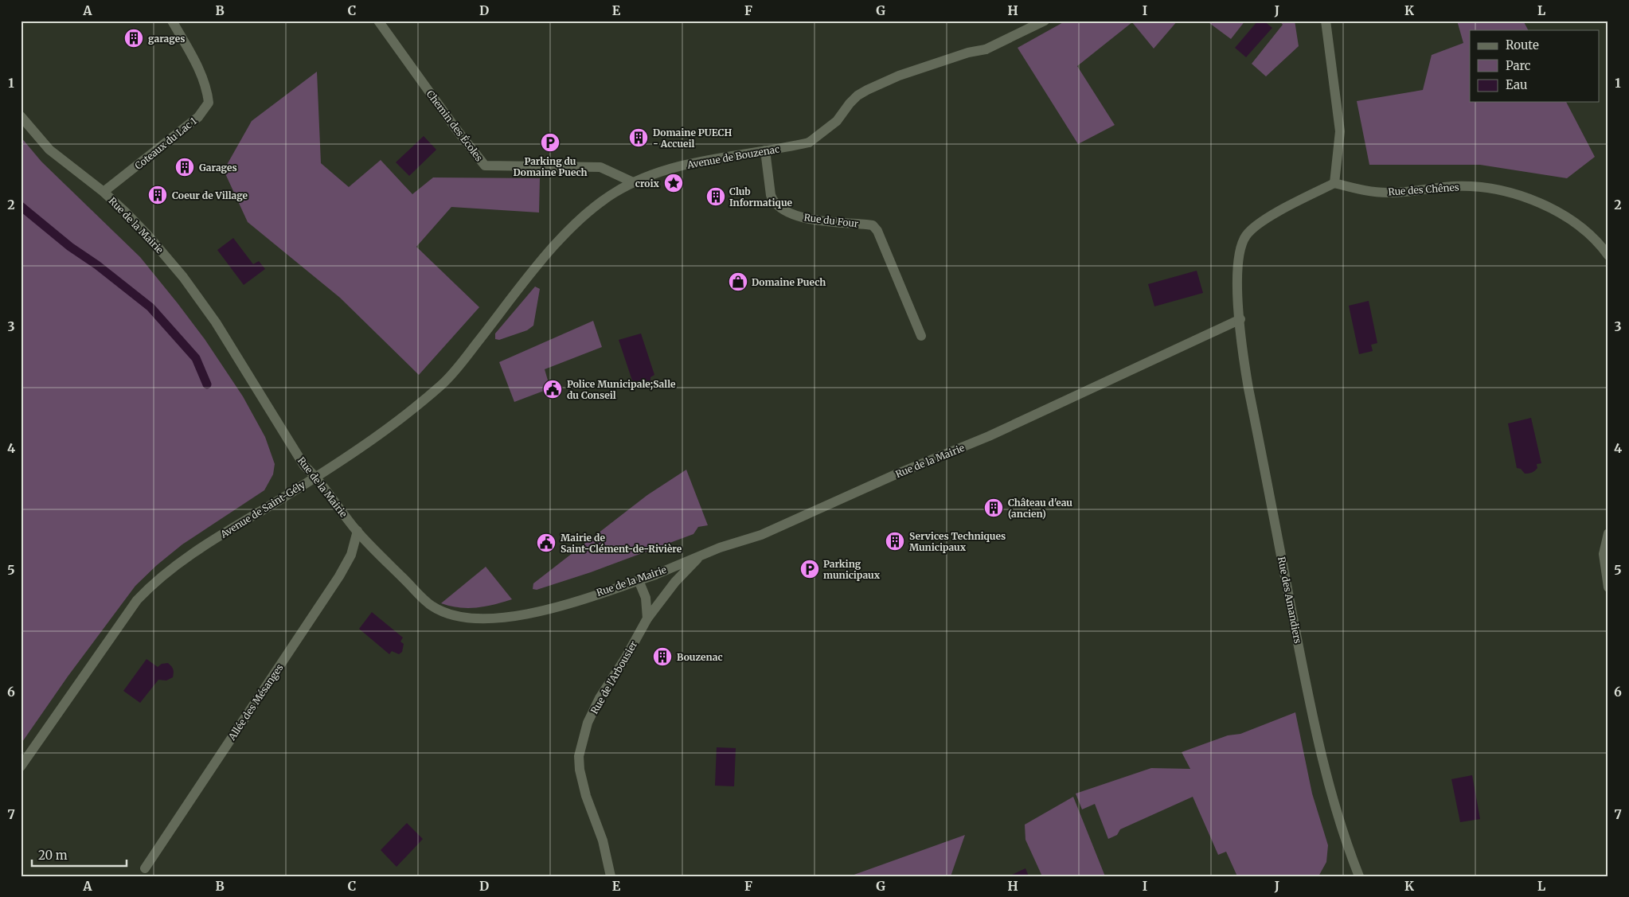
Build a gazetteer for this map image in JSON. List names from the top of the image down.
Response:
{
  "streets": {
    "street": [
      "Chemin des Écoles",
      "Coteaux du Lac 1",
      "Avenue de Bouzenac",
      "Rue des Chênes",
      "Rue du Four",
      "Rue de la Mairie",
      "Avenue de Saint-Gély",
      "Rue des Amandiers",
      "Rue de l'Arbousier",
      "Allée des Mésanges"
    ]
  },
  "crossings": [
    ["Chemin des Écoles", "Avenue de Bouzenac"],
    ["Coteaux du Lac 1", "Rue de la Mairie"],
    ["Avenue de Bouzenac", "Rue du Four"],
    ["Avenue de Bouzenac", "Avenue de Saint-Gély"],
    ["Rue de la Mairie", "Avenue de Saint-Gély"],
    ["Rue de la Mairie", "Rue des Amandiers"],
    ["Rue de la Mairie", "Rue de l'Arbousier"],
    ["Rue de la Mairie", "Allée des Mésanges"]
  ],
  "places": {
    "building": [
      "garages",
      "Domaine PUECH - Accueil",
      "Garages",
      "Coeur de Village",
      "Club Informatique",
      "Château d'eau (ancien)",
      "Services Techniques Municipaux",
      "Bouzenac"
    ],
    "parking": ["Parking du Domaine Puech", "Parking municipaux"],
    "place": ["croix"],
    "shop": ["Domaine Puech"],
    "public building": ["Police Municipale;Salle du Conseil", "Mairie de Saint-Clément-de-Rivière"]
  },
  "legend": ["Route", "Parc", "Eau"],
  "scale_bar": "20 m",
  "grid": {
    "columns": [
      "A",
      "B",
      "C",
      "D",
      "E",
      "F",
      "G",
      "H",
      "I",
      "J",
      "K",
      "L"
    ],
    "rows": [
      "1",
      "2",
      "3",
      "4",
      "5",
      "6",
      "7"
    ]
  }
}
